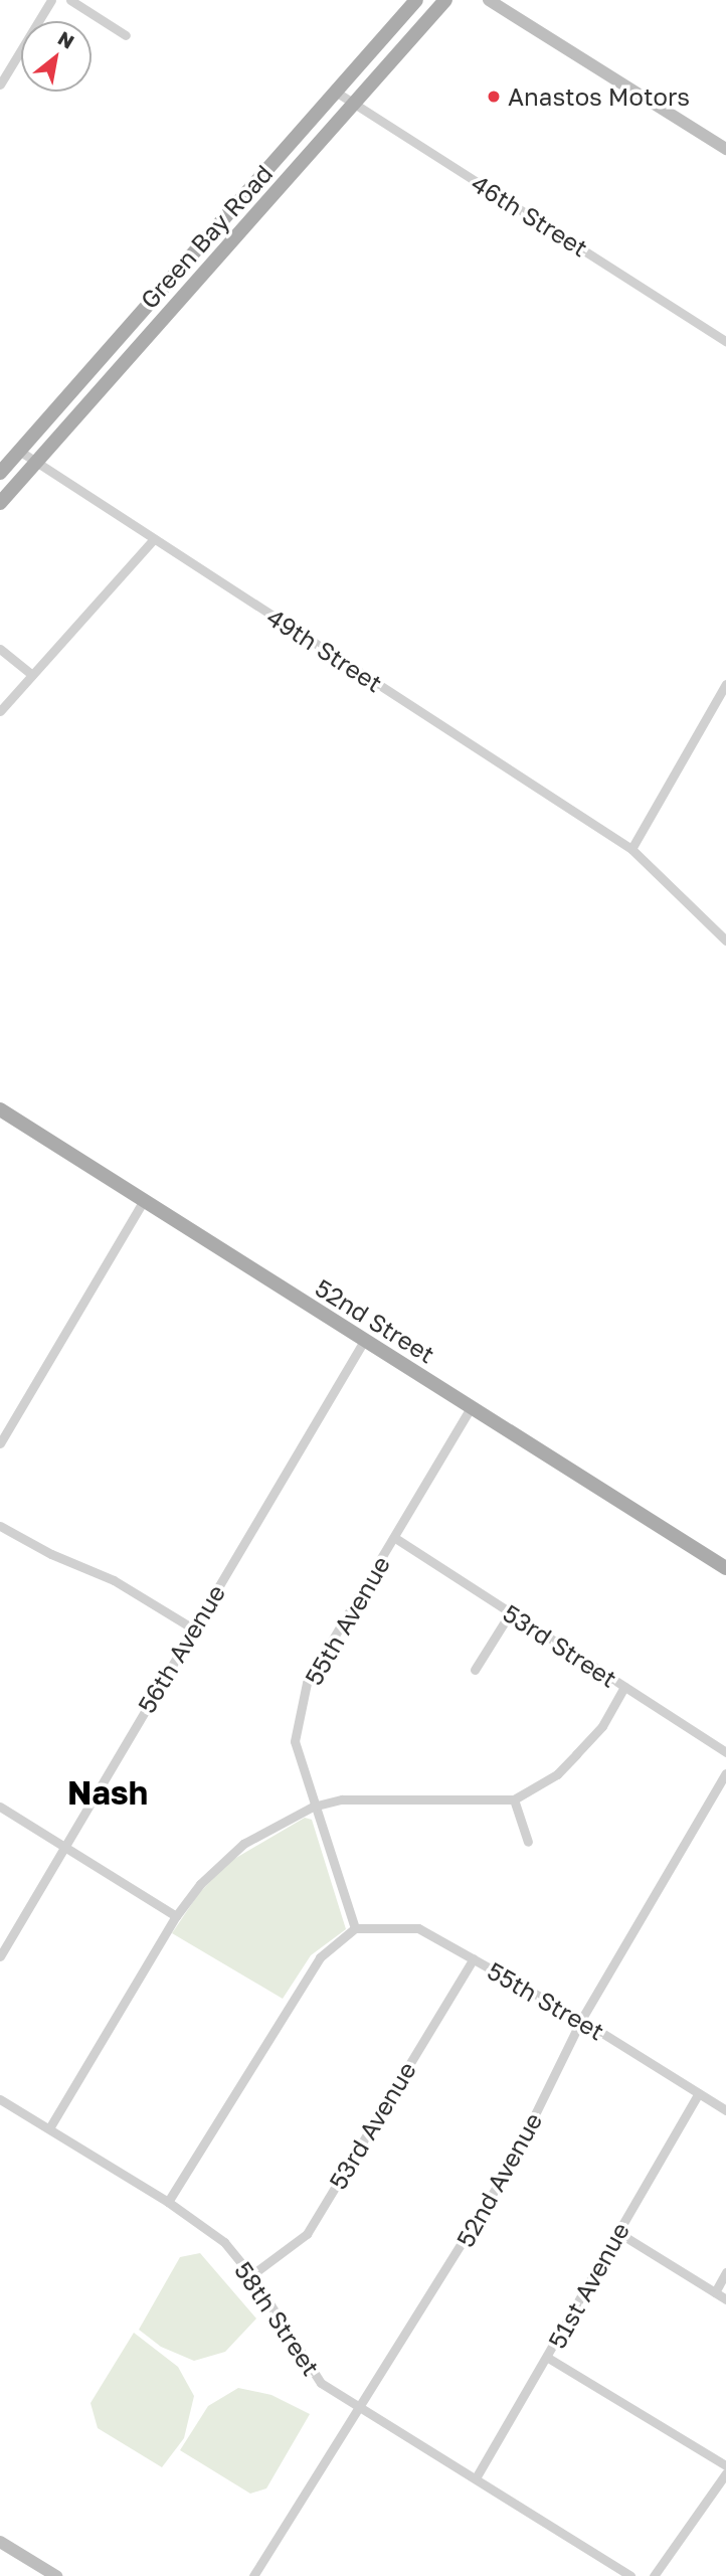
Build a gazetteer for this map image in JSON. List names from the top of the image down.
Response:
{
  "streets": {
    "main road": ["Green Bay Road", "52nd Street"],
    "street": [
      "46th Street",
      "49th Street",
      "55th Avenue",
      "53rd Street",
      "56th Avenue",
      "55th Street",
      "53rd Avenue",
      "52nd Avenue",
      "51st Avenue",
      "58th Street"
    ]
  },
  "crossings": [
    ["46th Street", "Green Bay Road"],
    ["Green Bay Road", "49th Street"],
    ["52nd Street", "55th Avenue"],
    ["52nd Street", "56th Avenue"],
    ["55th Avenue", "53rd Street"],
    ["55th Avenue", "55th Street"],
    ["55th Street", "53rd Avenue"],
    ["55th Street", "52nd Avenue"],
    ["55th Street", "51st Avenue"],
    ["53rd Avenue", "58th Street"],
    ["52nd Avenue", "58th Street"],
    ["51st Avenue", "58th Street"]
  ],
  "districts": ["Nash"],
  "places": ["Anastos Motors"],
  "north": "top right"
}
